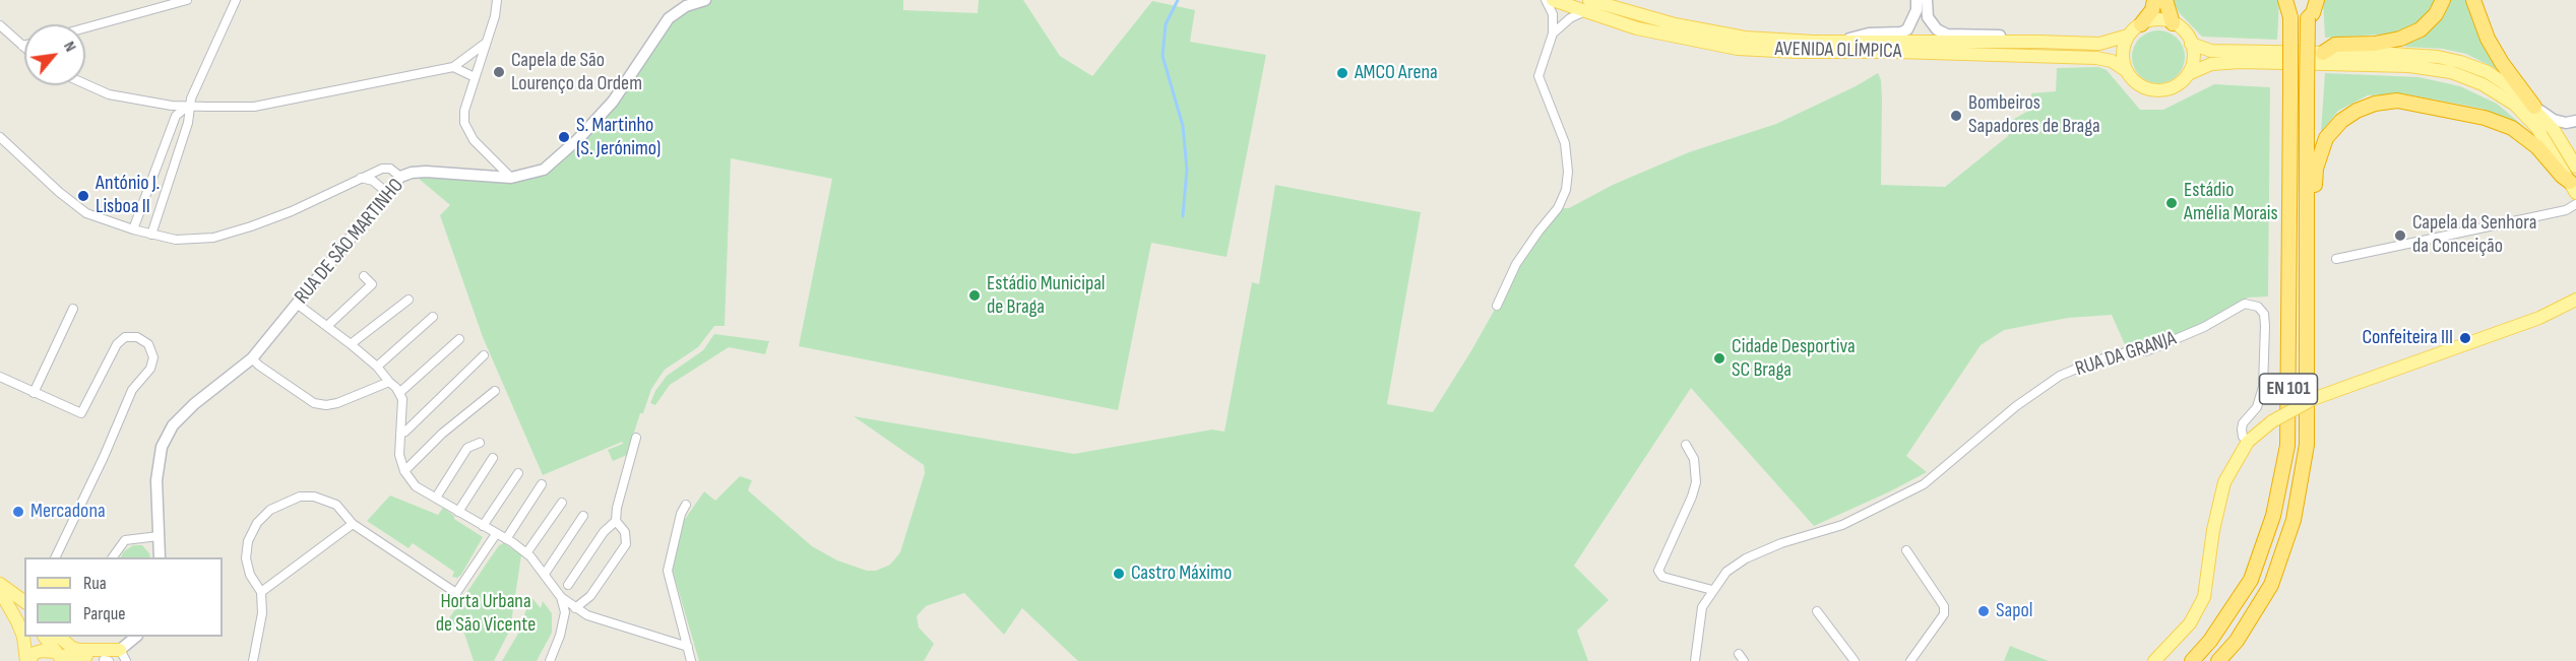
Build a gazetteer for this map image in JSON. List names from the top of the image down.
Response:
{
  "streets": {
    "highway": ["EN 101"],
    "main road": ["AVENIDA OLÍMPICA"],
    "street": ["RUA DE SÃO MARTINHO", "RUA DA GRANJA"]
  },
  "crossings": [
    ["RUA DA GRANJA", "EN 101"]
  ],
  "parks": ["Horta Urbana de São Vicente"],
  "places": [
    "Capela de São Lourenço da Ordem",
    "AMCO Arena",
    "Bombeiros Sapadores de Braga",
    "S. Martinho (S. Jerónimo)",
    "António J. Lisboa II",
    "Estádio Amélia Morais",
    "Capela da Senhora da Conceição",
    "Estádio Municipal de Braga",
    "Confeiteira III",
    "Cidade Desportiva SC Braga",
    "Mercadona",
    "Castro Máximo",
    "Sapol"
  ],
  "legend": ["Rua", "Parque"],
  "north": "top right"
}
